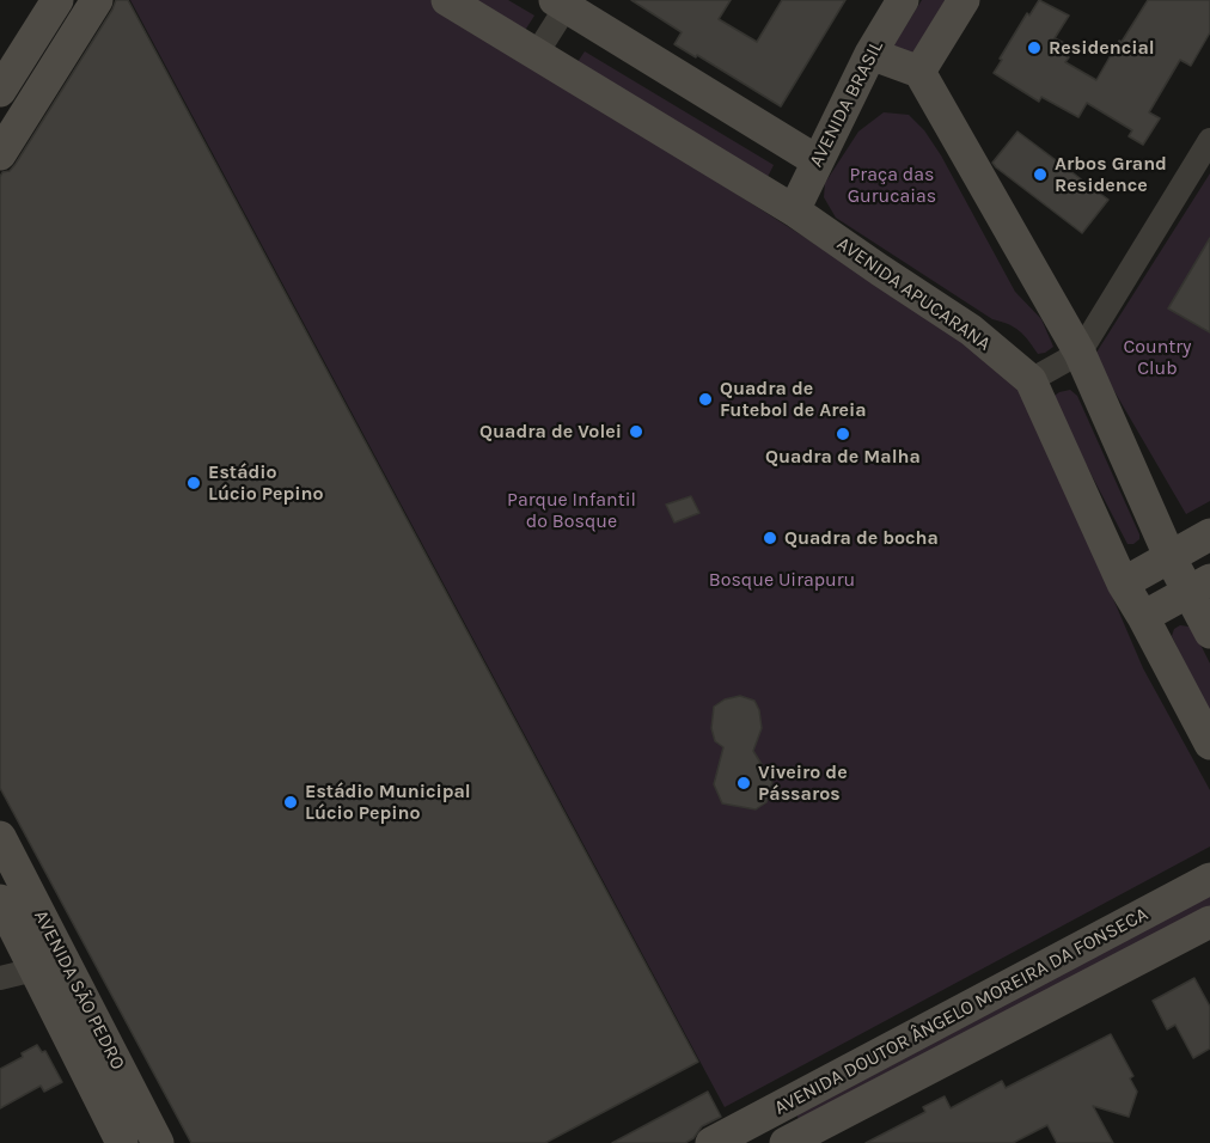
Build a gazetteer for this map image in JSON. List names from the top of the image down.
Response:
{
  "streets": {
    "street": [
      "AVENIDA BRASIL",
      "AVENIDA APUCARANA",
      "AVENIDA SÃO PEDRO",
      "AVENIDA DOUTOR ÂNGELO MOREIRA DA FONSECA"
    ]
  },
  "crossings": [
    ["AVENIDA BRASIL", "AVENIDA APUCARANA"]
  ],
  "parks": [
    "Praça das Gurucaias",
    "Country Club",
    "Parque Infantil do Bosque",
    "Bosque Uirapuru"
  ],
  "places": [
    "Residencial",
    "Arbos Grand Residence",
    "Quadra de Futebol de Areia",
    "Quadra de Volei",
    "Quadra de Malha",
    "Estádio Lúcio Pepino",
    "Quadra de bocha",
    "Viveiro de Pássaros",
    "Estádio Municipal Lúcio Pepino"
  ]
}
